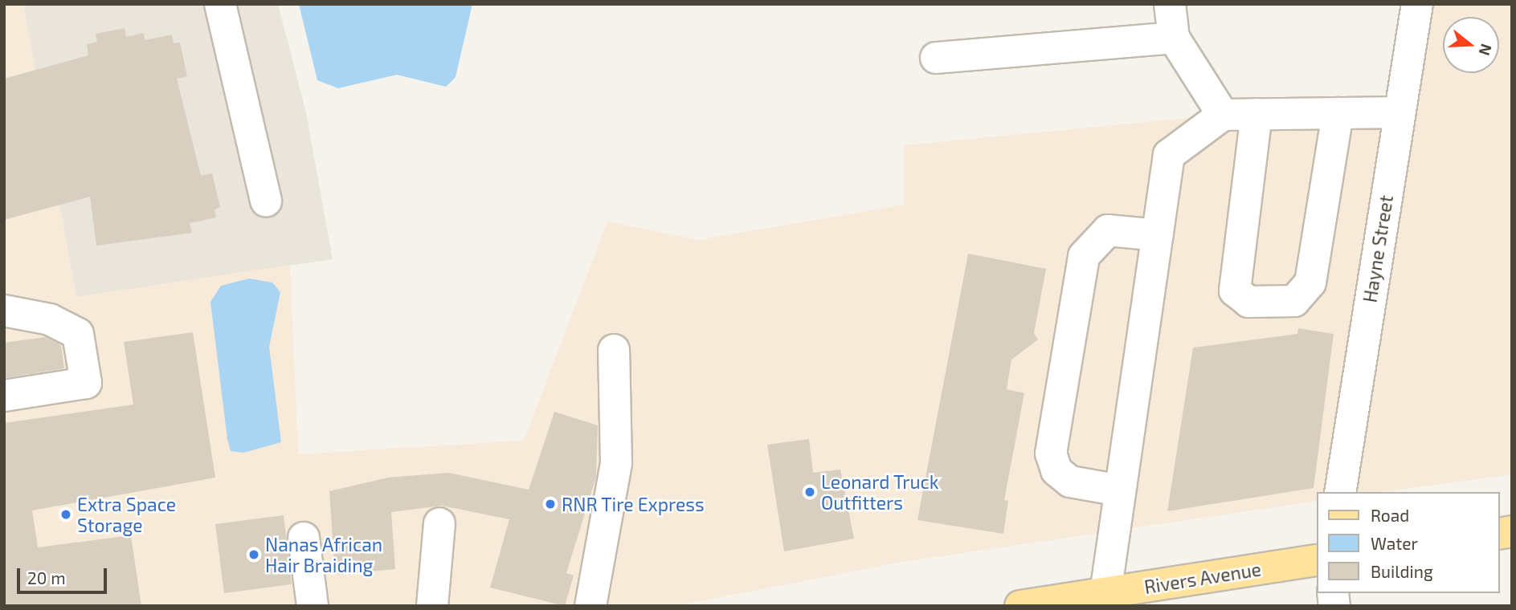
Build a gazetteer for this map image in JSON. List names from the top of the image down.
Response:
{
  "streets": {
    "main road": ["Rivers Avenue"],
    "street": ["Hayne Street"]
  },
  "places": [
    "Leonard Truck Outfitters",
    "RNR Tire Express",
    "Extra Space Storage",
    "Nanas African Hair Braiding"
  ],
  "legend": ["Road", "Water", "Building"],
  "scale_bar": "20 m",
  "north": "right"
}
